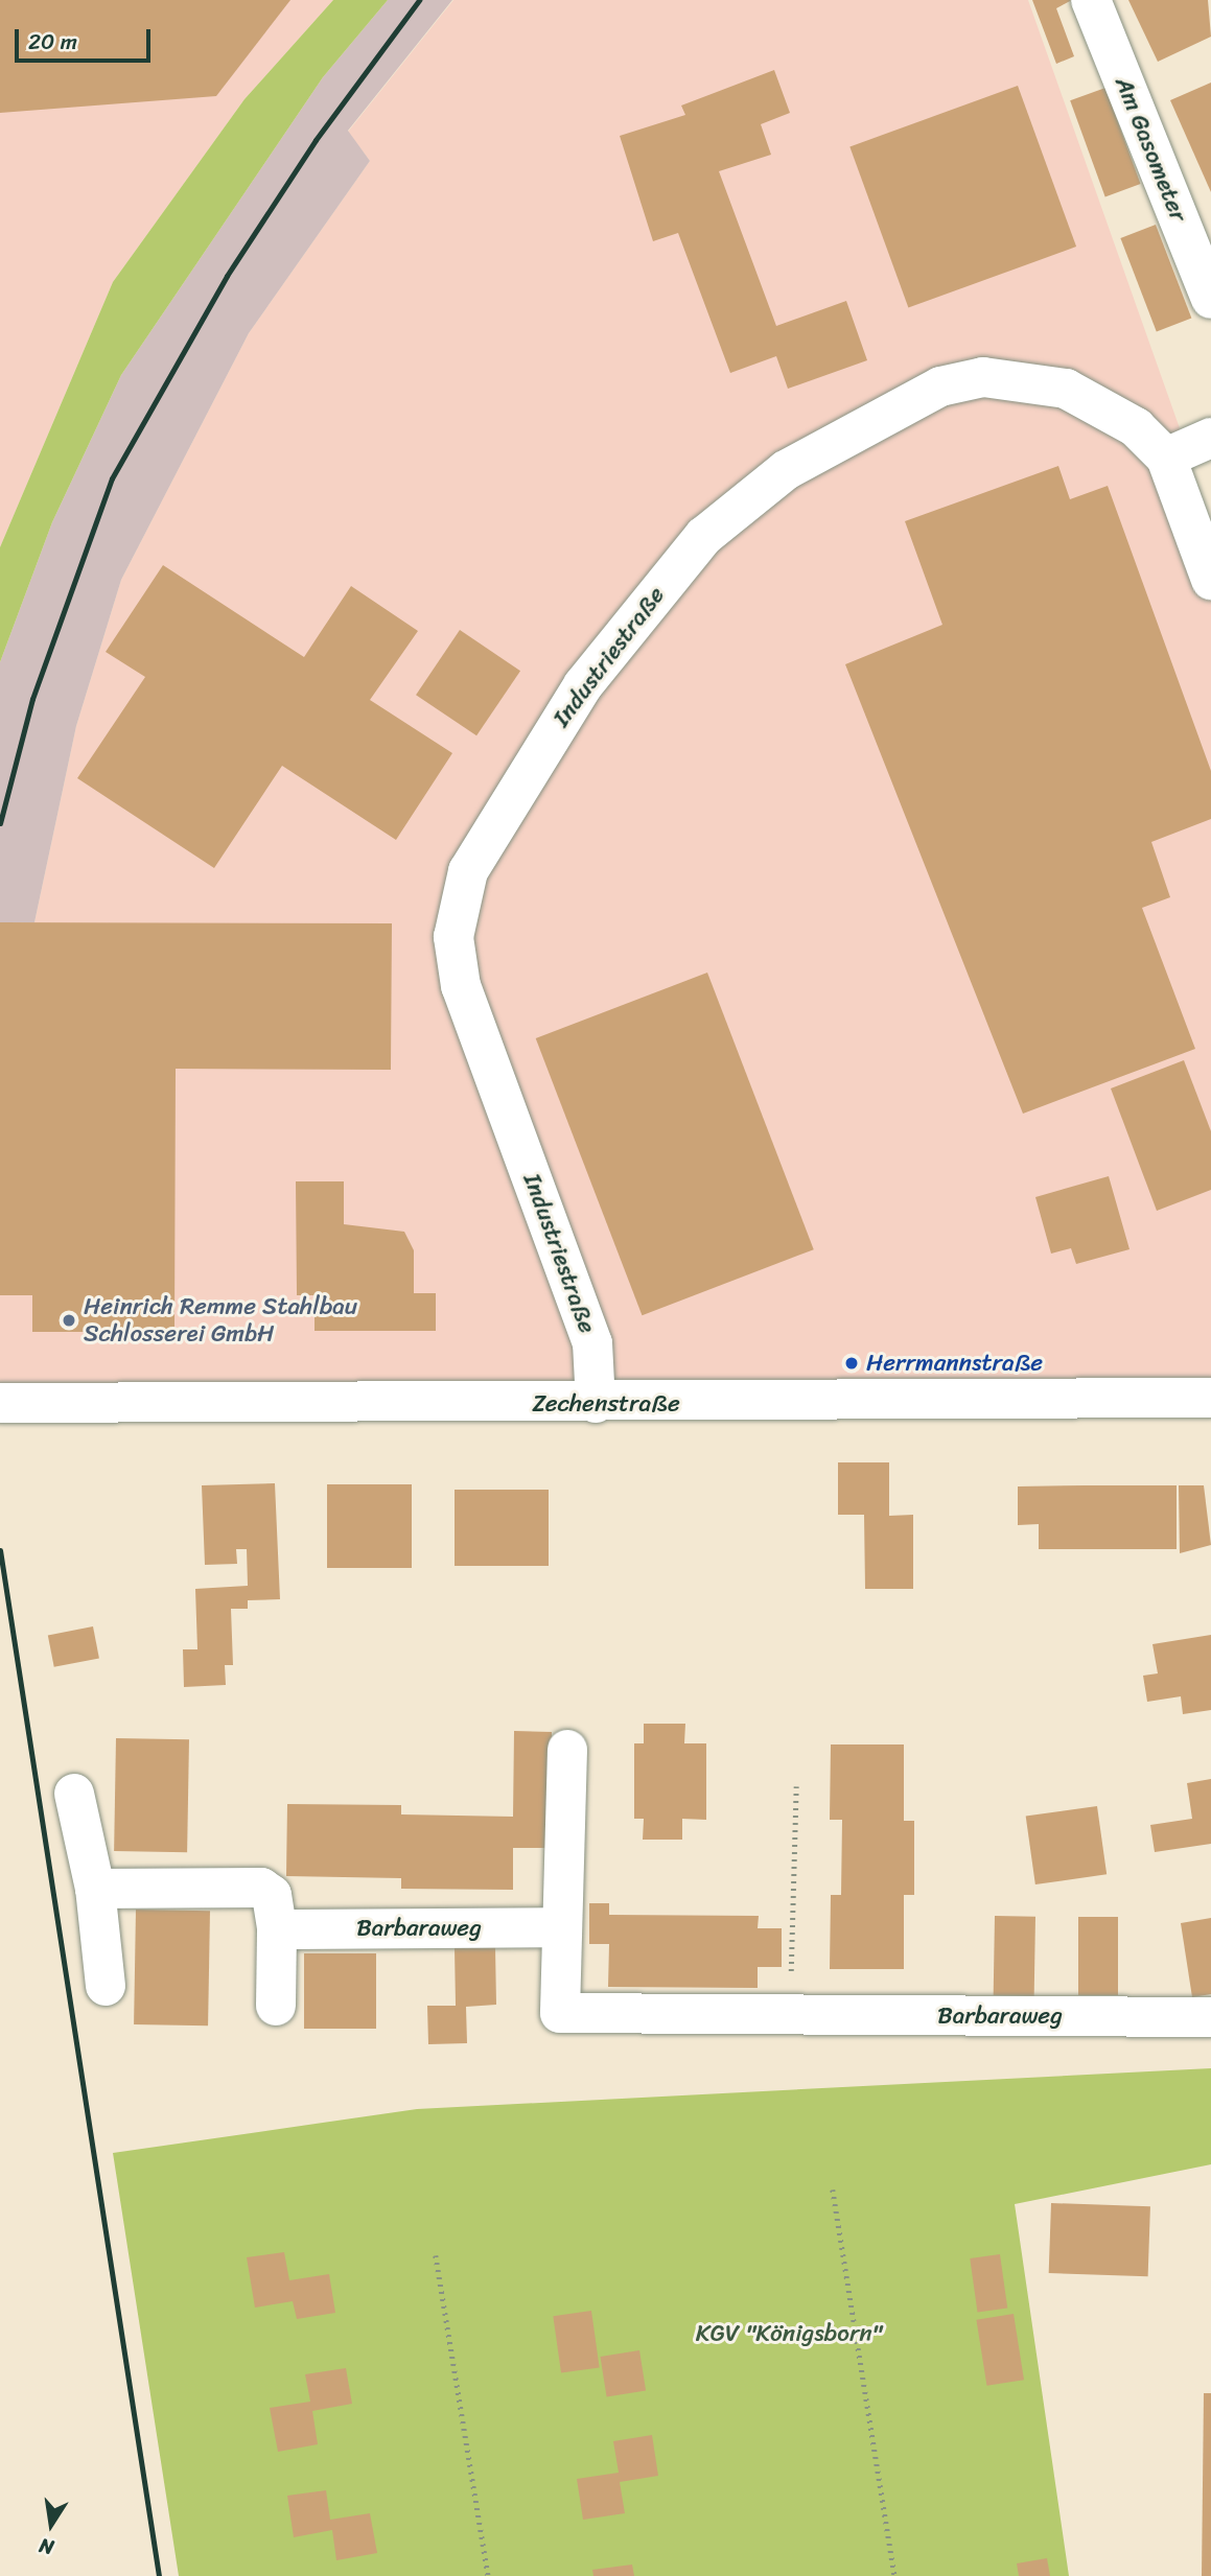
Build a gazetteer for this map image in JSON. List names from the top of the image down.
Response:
{
  "streets": {
    "street": [
      "Am Gasometer",
      "Industriestraße",
      "Zechenstraße",
      "Barbaraweg"
    ]
  },
  "crossings": [
    ["Industriestraße", "Zechenstraße"]
  ],
  "parks": ["KGV \"Königsborn\""],
  "places": ["Heinrich Remme Stahlbau Schlosserei GmbH", "Herrmannstraße"],
  "scale_bar": "20 m",
  "north": "bottom"
}
